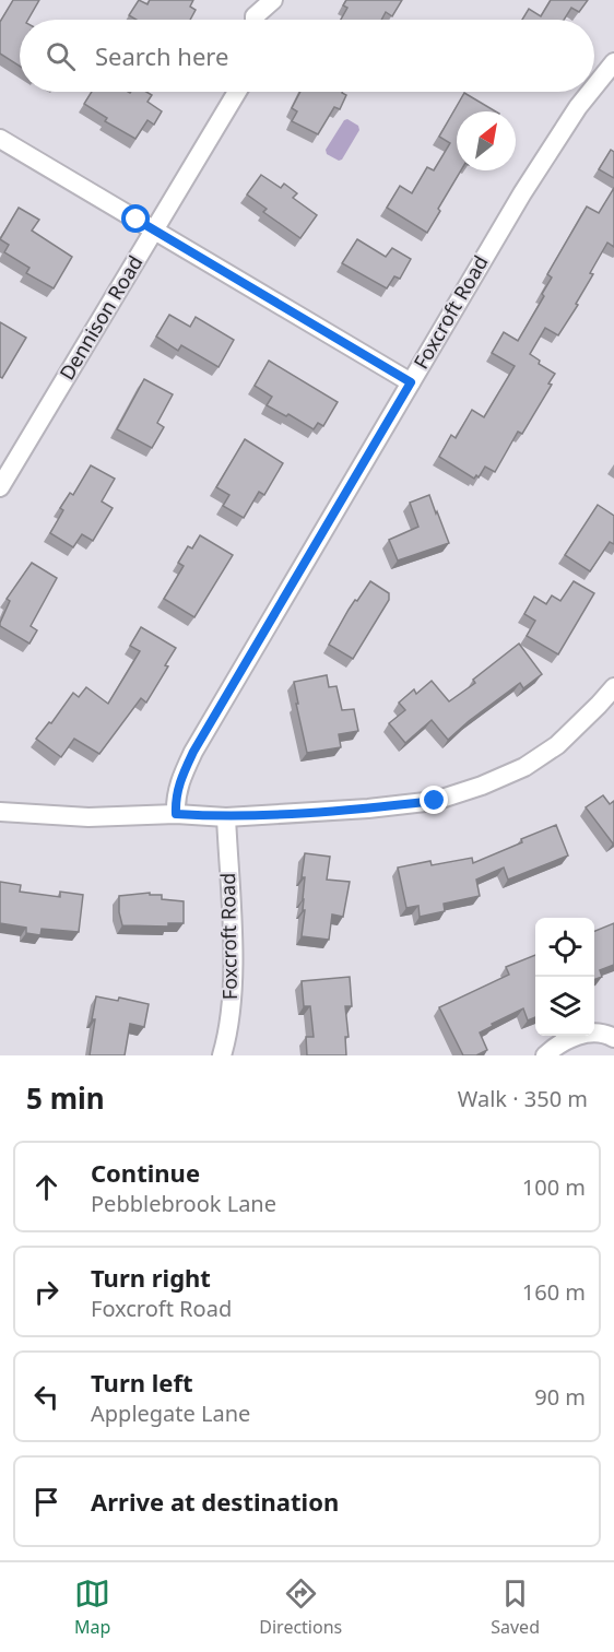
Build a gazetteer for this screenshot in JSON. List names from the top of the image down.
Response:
{
  "streets": {
    "street": ["Foxcroft Road", "Dennison Road"]
  },
  "north": "top right",
  "page": {
    "search": "Search here",
    "heading": ["5 min", "Walk · 350 m"],
    "list": [
      ["Continue", "Pebblebrook Lane", "100 m"],
      ["Turn right", "Foxcroft Road", "160 m"],
      ["Turn left", "Applegate Lane", "90 m"],
      "Arrive at destination"
    ],
    "nav": ["Map", "Directions", "Saved"]
  }
}
